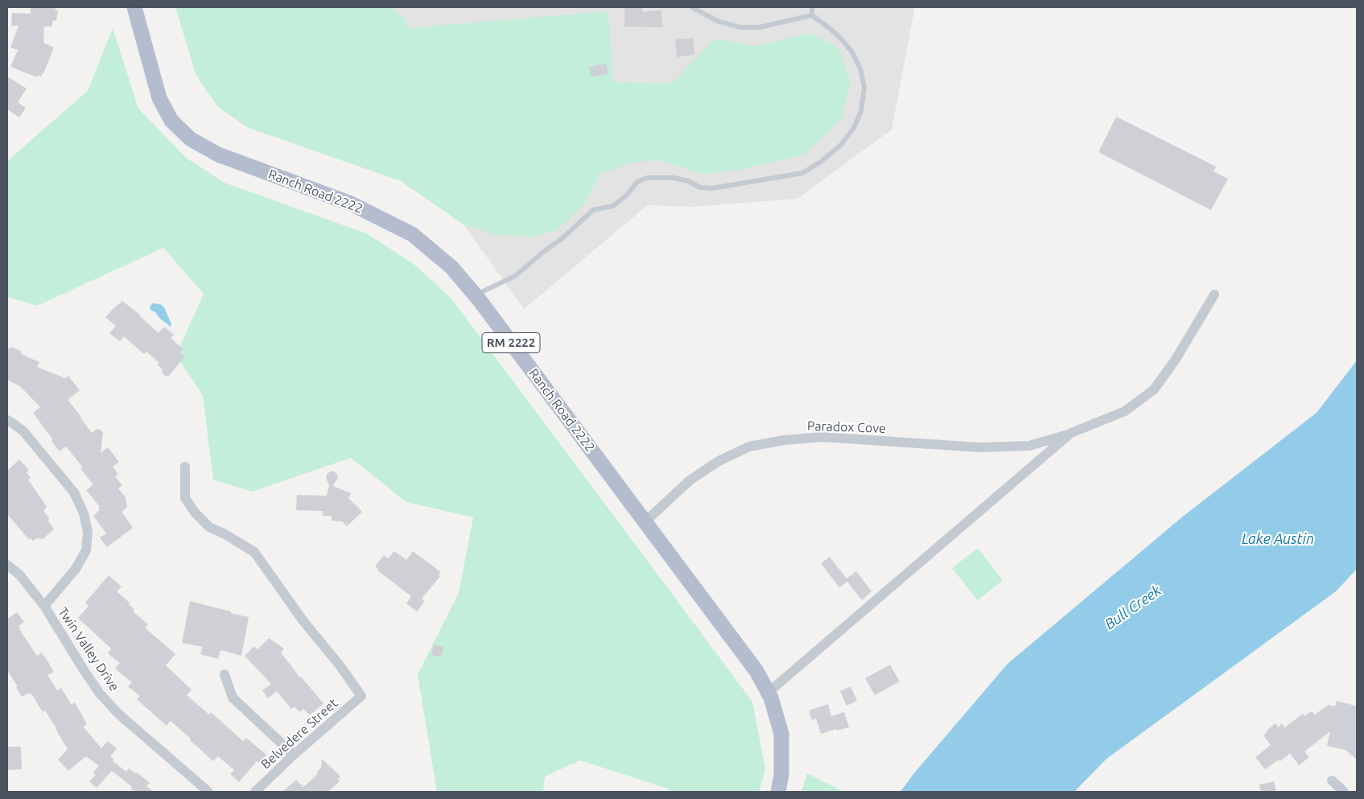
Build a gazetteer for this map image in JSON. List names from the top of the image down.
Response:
{
  "streets": {
    "main road": ["Ranch Road 2222", "RM 2222"],
    "street": ["Paradox Cove", "Twin Valley Drive", "Belvedere Street"]
  },
  "crossings": [
    ["Ranch Road 2222", "Paradox Cove"]
  ],
  "water": ["Lake Austin", "Bull Creek"]
}
